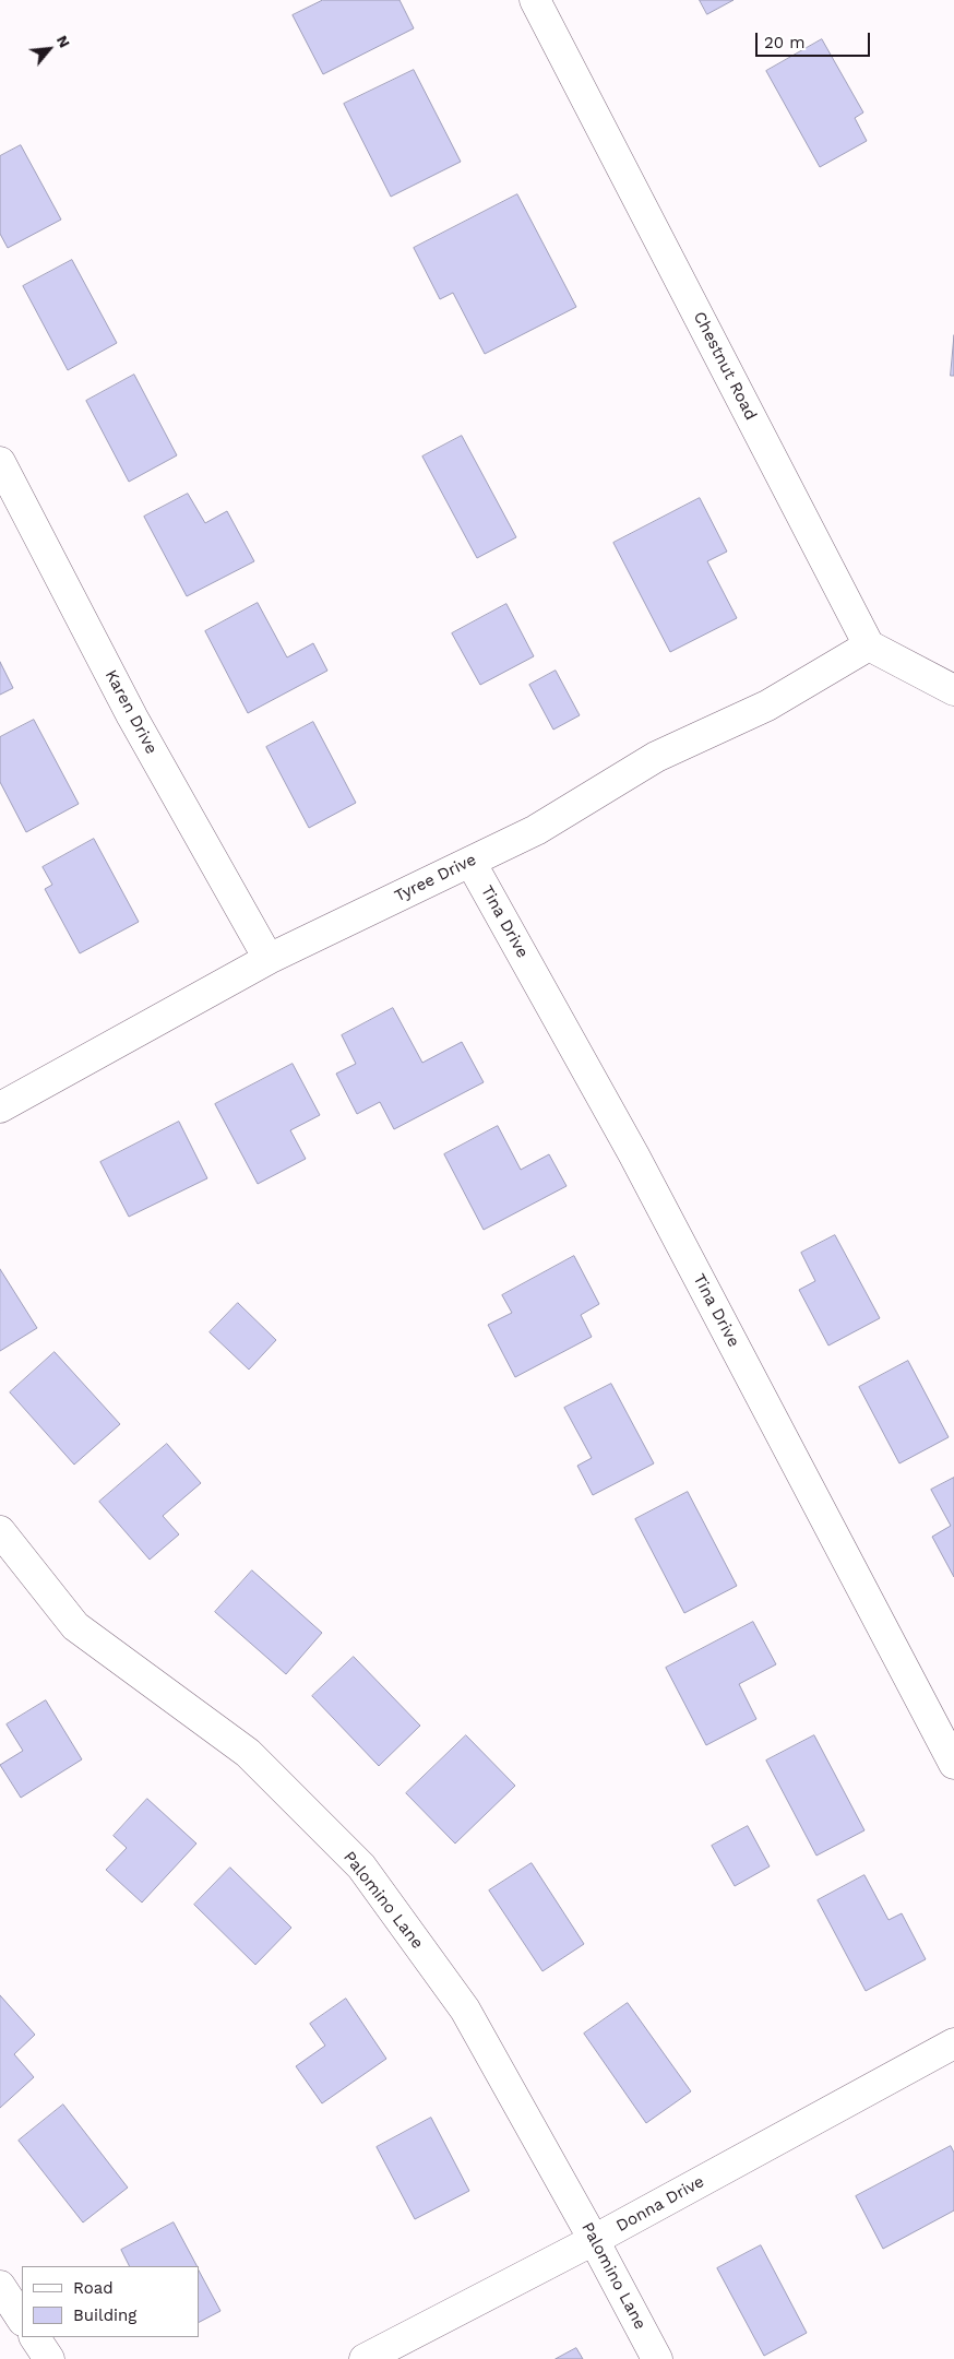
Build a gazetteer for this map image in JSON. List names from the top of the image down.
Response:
{
  "streets": {
    "street": [
      "Chestnut Road",
      "Karen Drive",
      "Tyree Drive",
      "Tina Drive",
      "Palomino Lane",
      "Donna Drive"
    ]
  },
  "crossings": [
    ["Chestnut Road", "Tyree Drive"],
    ["Karen Drive", "Tyree Drive"],
    ["Tyree Drive", "Tina Drive"],
    ["Palomino Lane", "Donna Drive"]
  ],
  "legend": ["Road", "Building"],
  "scale_bar": "20 m",
  "north": "top right"
}
